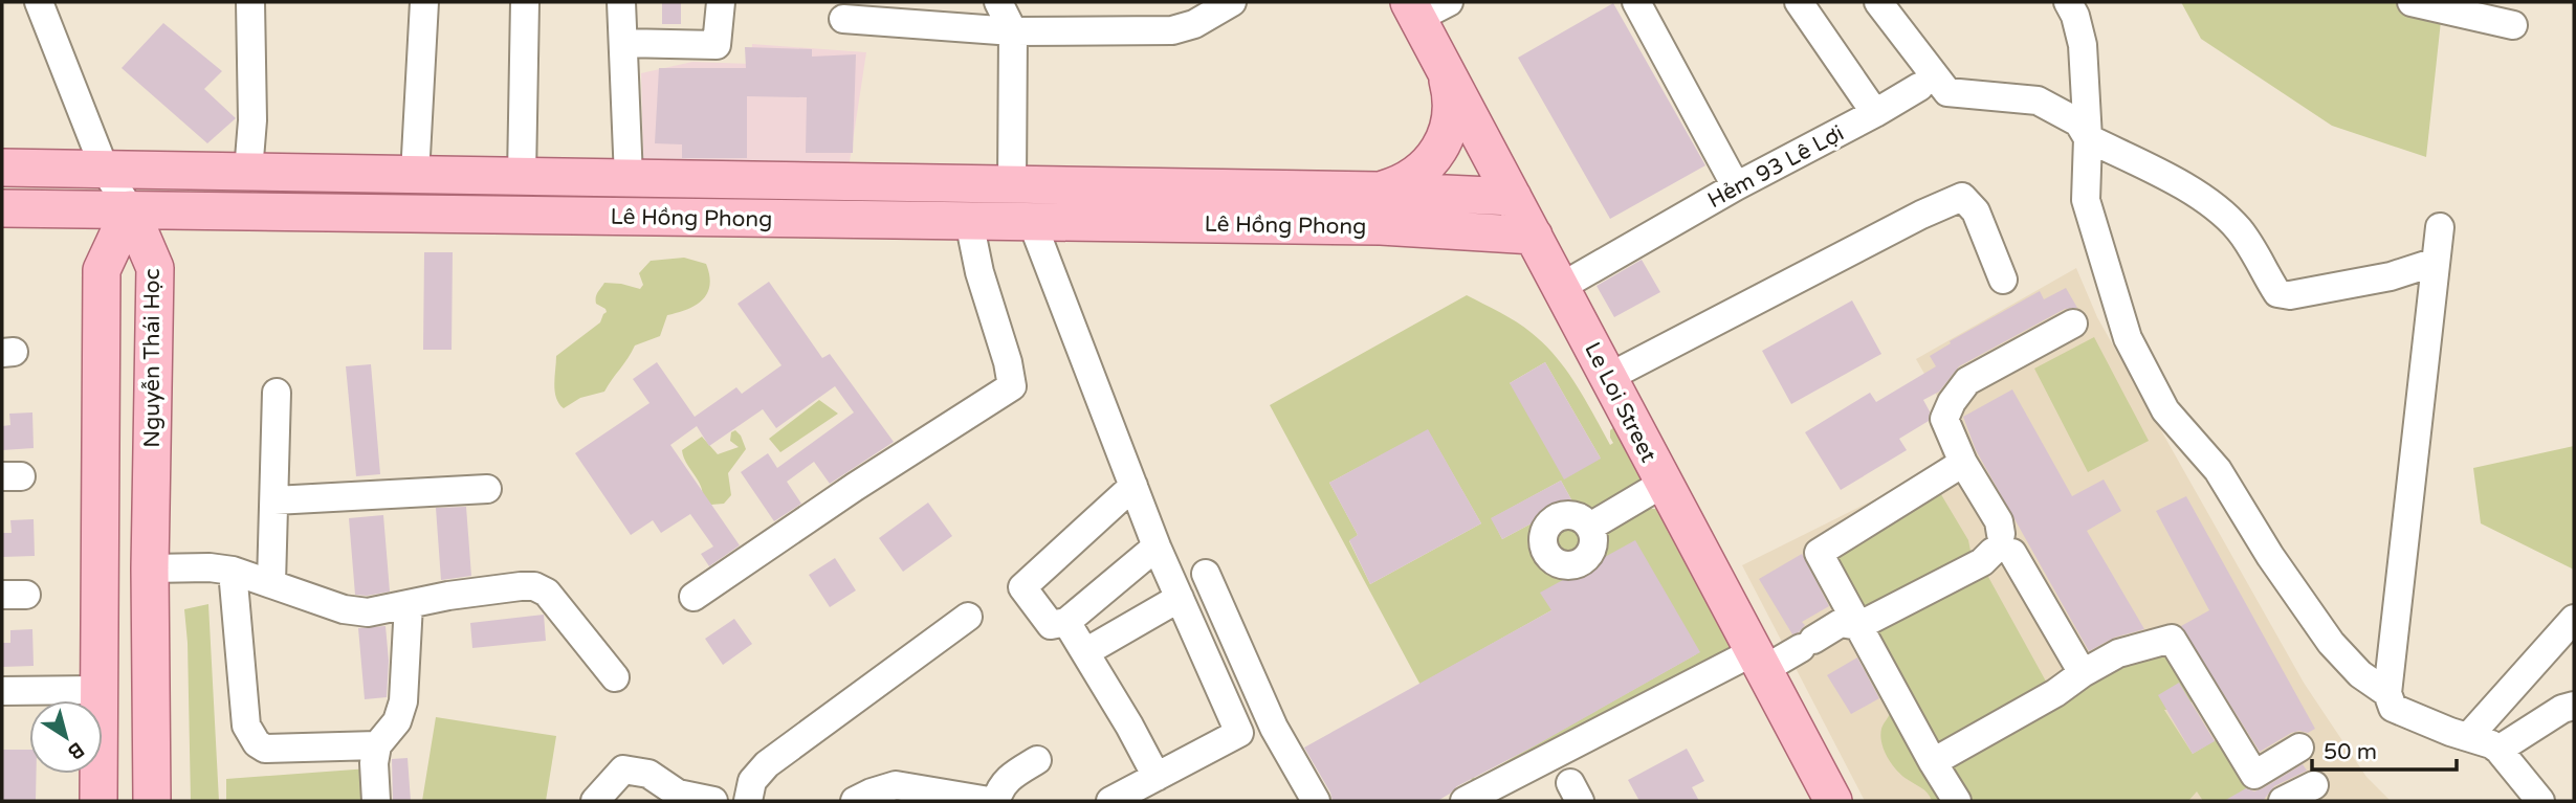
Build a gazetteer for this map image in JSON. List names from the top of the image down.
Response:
{
  "streets": {
    "main road": ["Lê Hồng Phong", "Nguyễn Thái Học", "Le Loi Street"],
    "street": ["Hẻm 93 Lê Lợi"]
  },
  "crossings": [
    ["Hẻm 93 Lê Lợi", "Le Loi Street"],
    ["Lê Hồng Phong", "Nguyễn Thái Học"],
    ["Lê Hồng Phong", "Le Loi Street"]
  ],
  "scale_bar": "50 m",
  "north": "bottom right"
}
